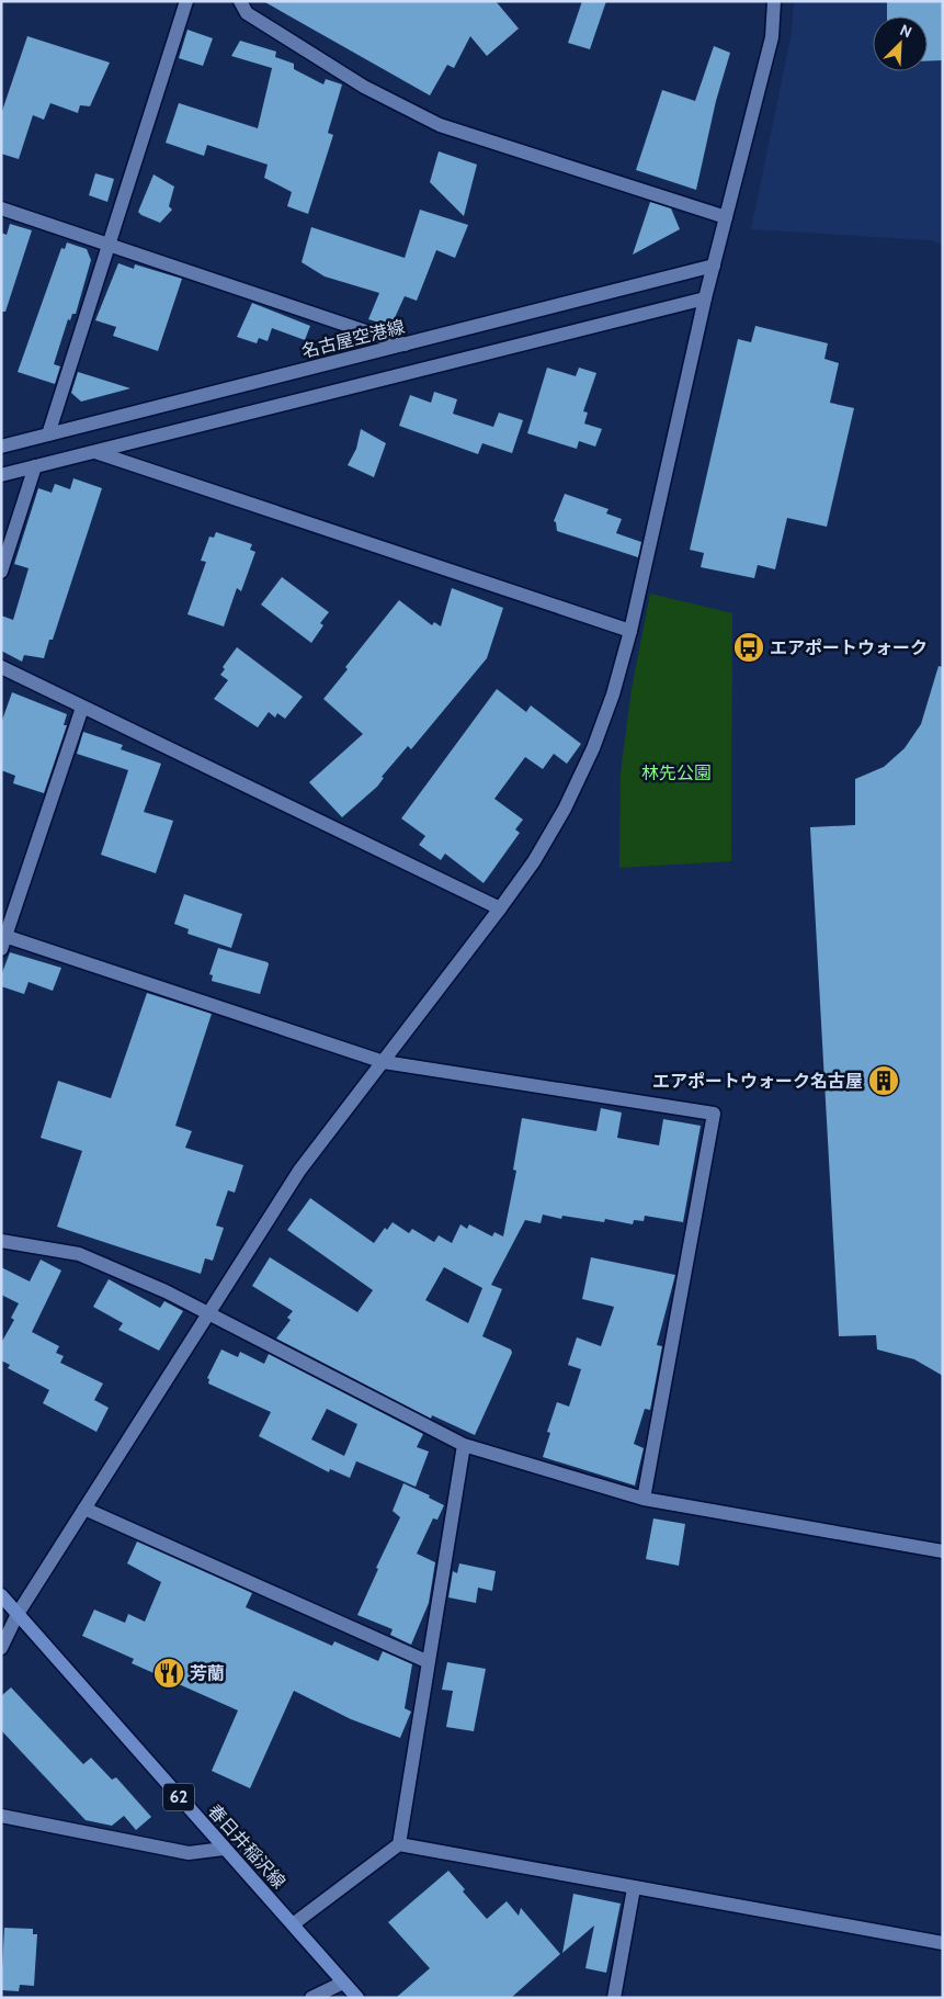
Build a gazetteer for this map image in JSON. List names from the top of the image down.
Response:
{
  "streets": {
    "main road": ["62", "春日井稲沢線"],
    "street": ["名古屋空港線"]
  },
  "parks": ["林先公園"],
  "places": {
    "bus stop": ["エアポートウォーク"],
    "building": ["エアポートウォーク名古屋"],
    "restaurant": ["芳蘭"]
  },
  "north": "top right"
}
